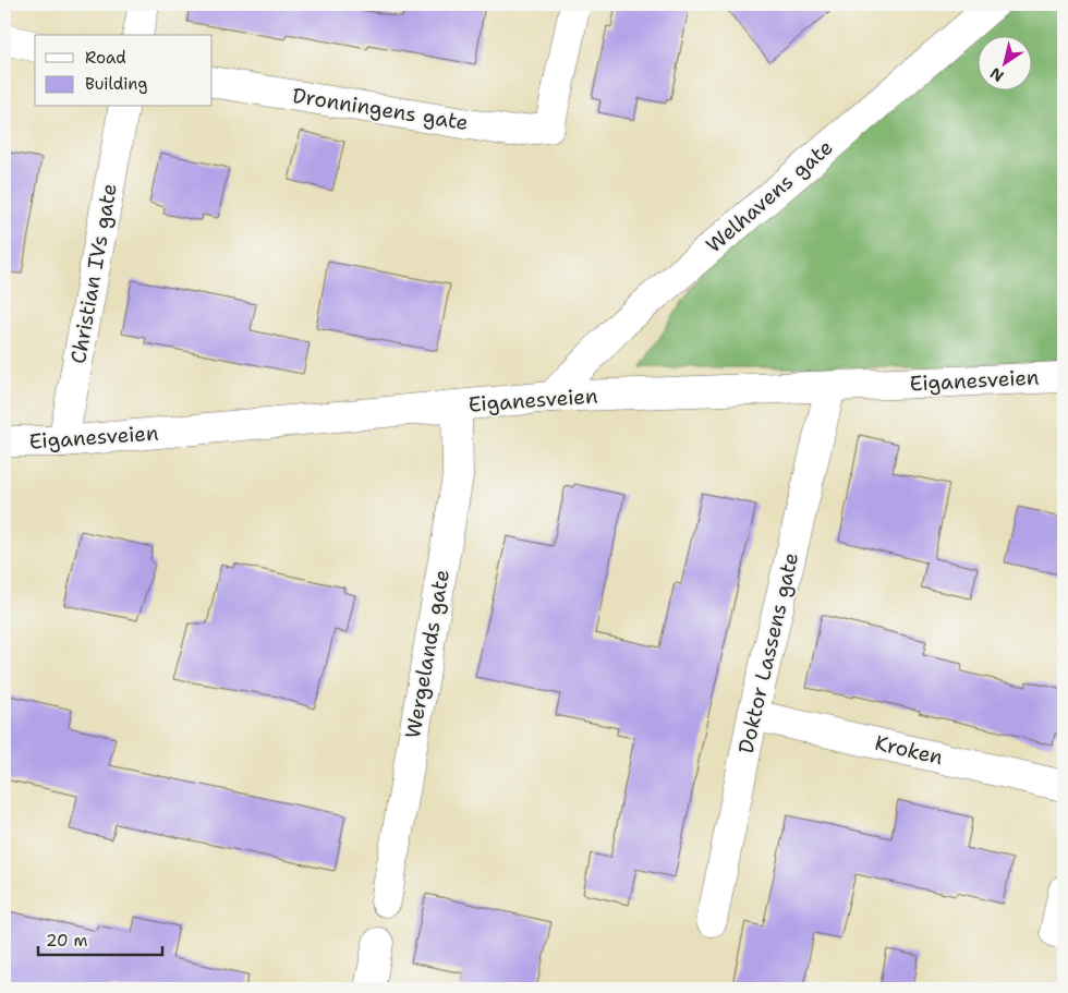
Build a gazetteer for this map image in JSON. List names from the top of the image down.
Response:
{
  "streets": {
    "street": [
      "Dronningens gate",
      "Welhavens gate",
      "Christian IVs gate",
      "Eiganesveien",
      "Doktor Lassens gate",
      "Wergelands gate",
      "Kroken"
    ]
  },
  "crossings": [
    ["Welhavens gate", "Eiganesveien"],
    ["Christian IVs gate", "Eiganesveien"],
    ["Eiganesveien", "Doktor Lassens gate"],
    ["Eiganesveien", "Wergelands gate"],
    ["Doktor Lassens gate", "Kroken"]
  ],
  "legend": ["Road", "Building"],
  "scale_bar": "20 m",
  "north": "bottom left"
}
